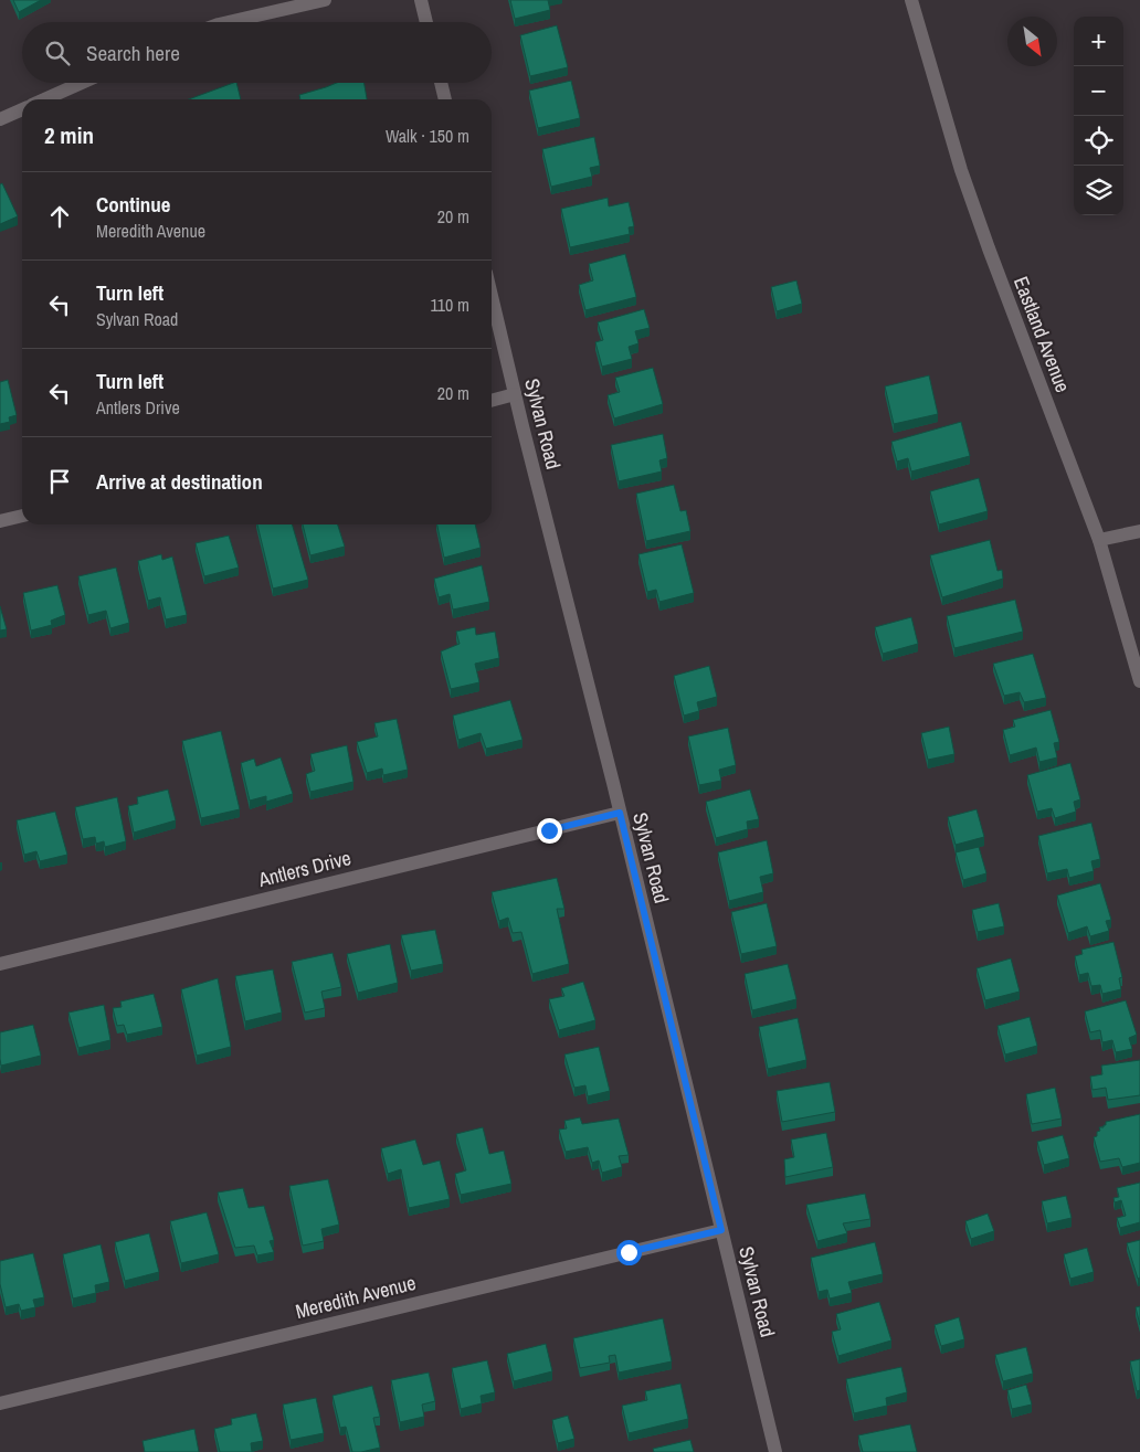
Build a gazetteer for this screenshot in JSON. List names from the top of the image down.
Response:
{
  "streets": {
    "street": [
      "Eastland Avenue",
      "Sylvan Road",
      "Antlers Drive",
      "Meredith Avenue"
    ]
  },
  "crossings": [
    ["Sylvan Road", "Antlers Drive"],
    ["Sylvan Road", "Meredith Avenue"]
  ],
  "north": "bottom right",
  "page": {
    "map_buttons": ["+", "−"],
    "search": "Search here",
    "heading": ["2 min", "Walk · 150 m"],
    "list": [
      ["Continue", "Meredith Avenue", "20 m"],
      ["Turn left", "Sylvan Road", "110 m"],
      ["Turn left", "Antlers Drive", "20 m"],
      "Arrive at destination"
    ]
  }
}
